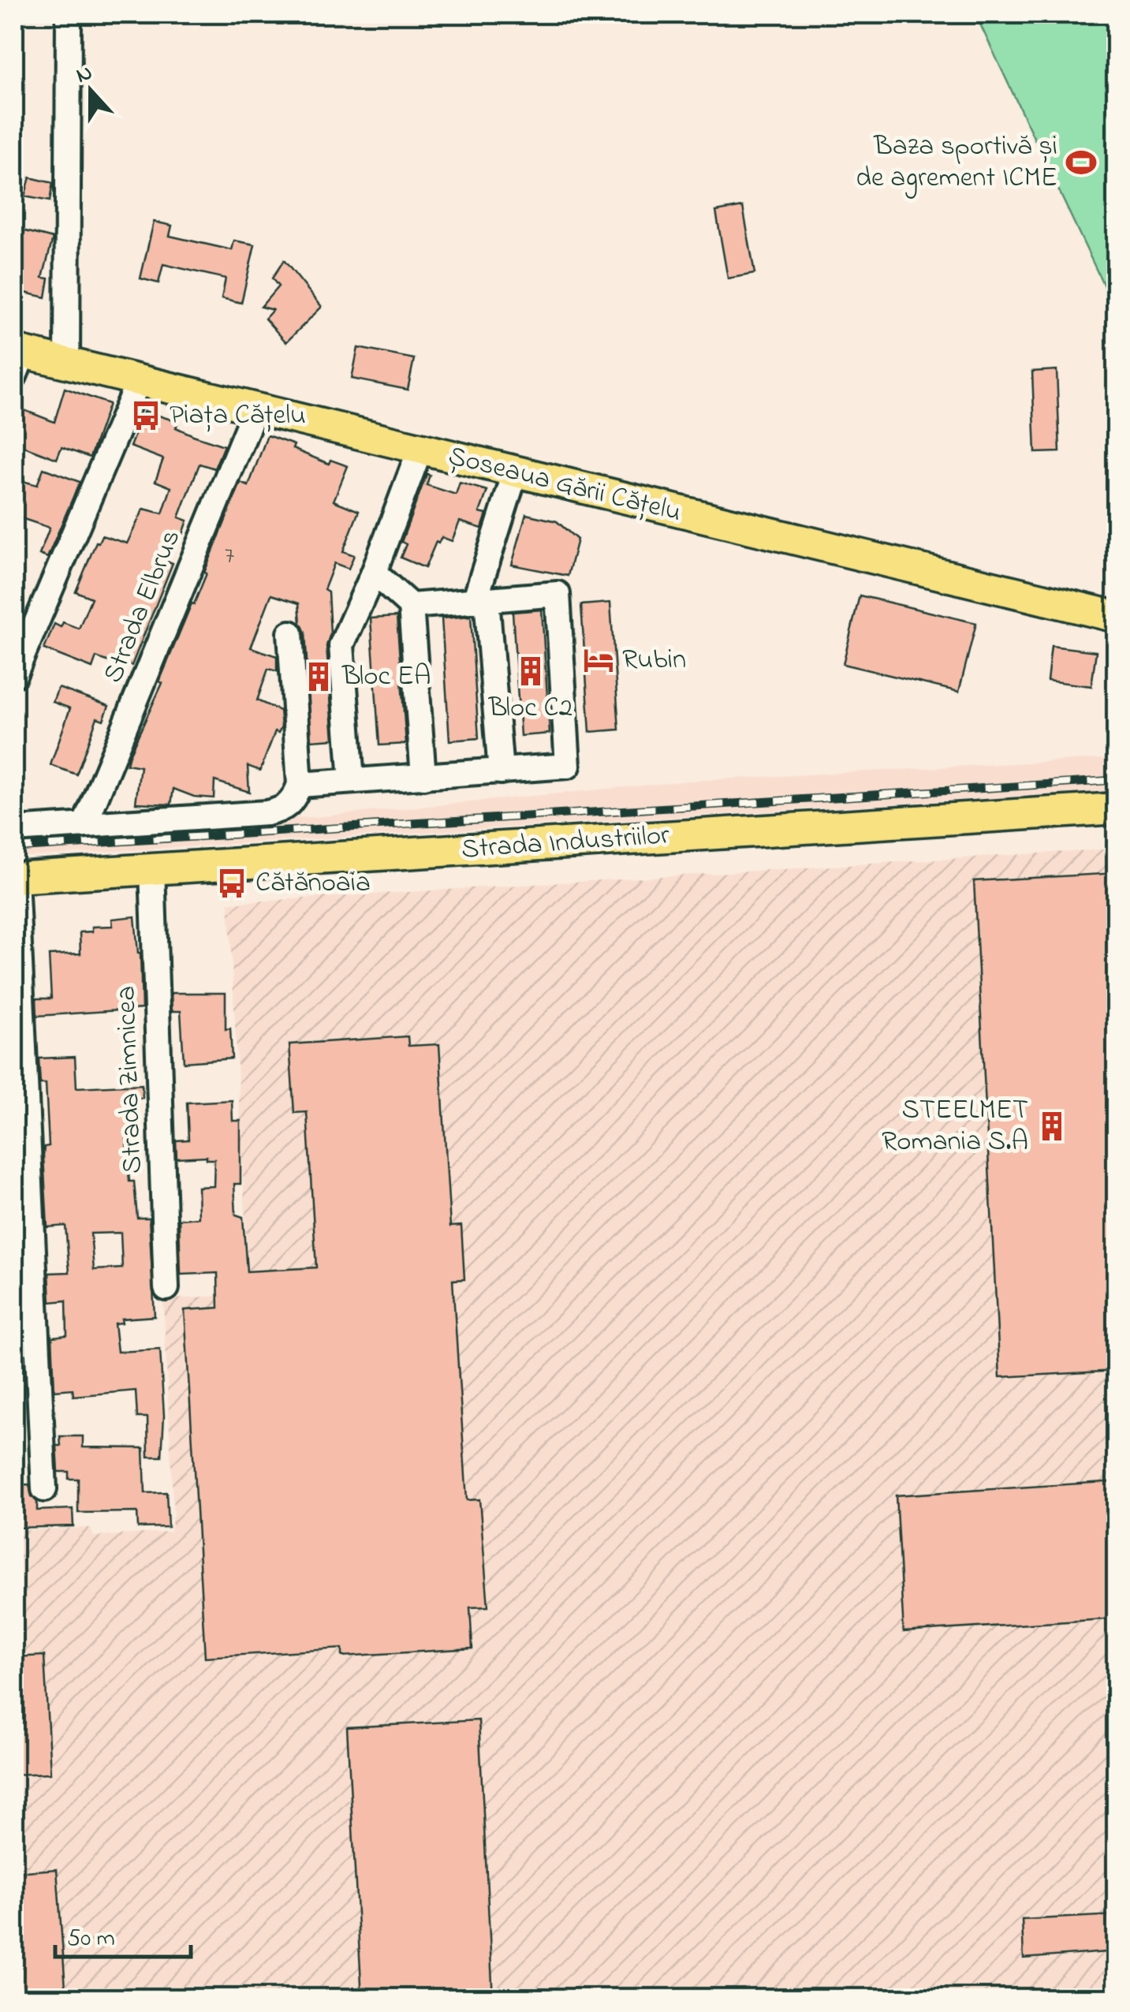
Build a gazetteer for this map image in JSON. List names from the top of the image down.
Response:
{
  "streets": {
    "main road": ["Șoseaua Gării Cățelu", "Strada Industriilor"],
    "street": ["Strada Elbrus", "Strada Zimnicea"]
  },
  "crossings": [
    ["Șoseaua Gării Cățelu", "Strada Elbrus"],
    ["Strada Industriilor", "Strada Zimnicea"]
  ],
  "places": {
    "sports": ["Baza sportivă și de agrement ICME"],
    "bus stop": ["Piața Cățelu", "Cătănoaia"],
    "hotel": ["Rubin"],
    "building": ["Bloc C2", "Bloc EA", "STEELMET Romania S.A"]
  },
  "house_numbers": ["7"],
  "scale_bar": "50 m",
  "north": "top"
}
